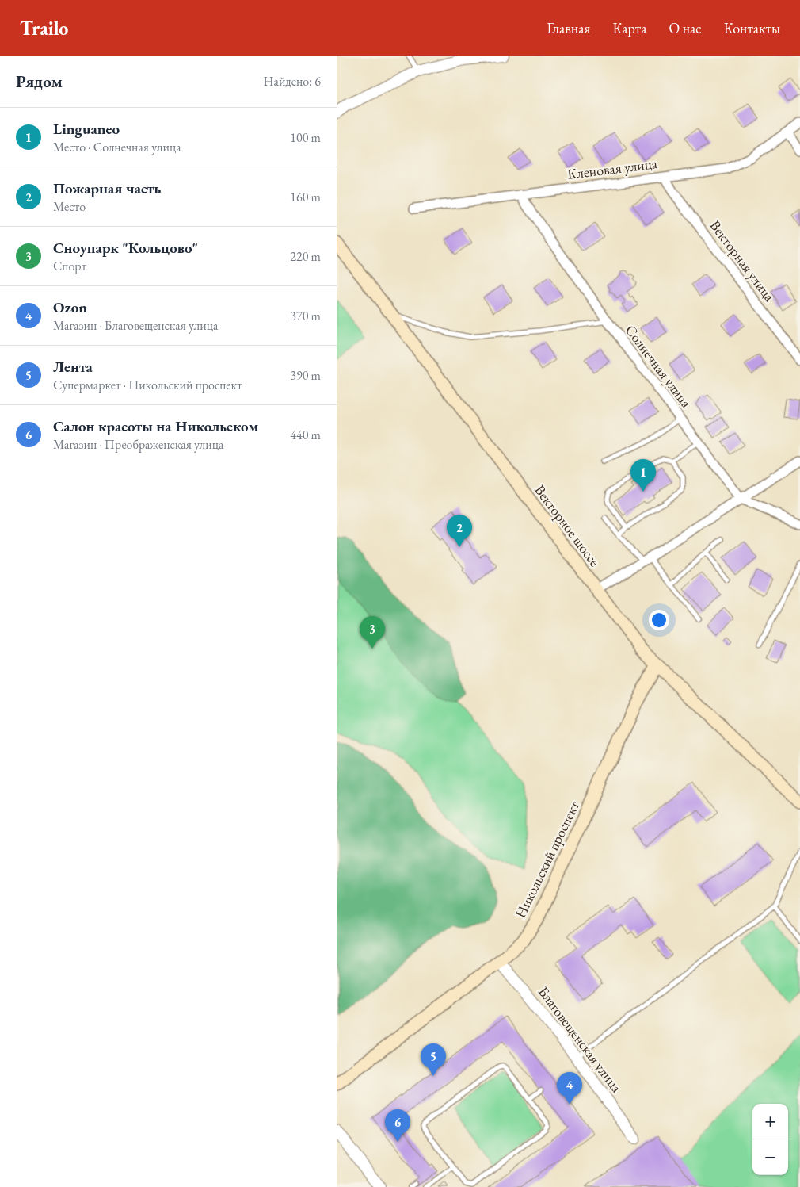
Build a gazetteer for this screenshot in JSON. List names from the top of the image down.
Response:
{
  "streets": {
    "main road": ["Векторное шоссе", "Никольский проспект"],
    "street": [
      "Кленовая улица",
      "Векторная улица",
      "Солнечная улица",
      "Благовещенская улица"
    ]
  },
  "crossings": [
    ["Кленовая улица", "Векторная улица"],
    ["Кленовая улица", "Солнечная улица"],
    ["Векторное шоссе", "Никольский проспект"],
    ["Никольский проспект", "Благовещенская улица"]
  ],
  "page": {
    "header": "Trailo",
    "nav": [
      "Главная",
      "Карта",
      "О нас",
      "Контакты"
    ],
    "heading": ["Рядом", "Найдено: 6"],
    "list": [
      {
        "mark": "1",
        "name": "Linguaneo",
        "note": "Место · Солнечная улица",
        "value": "100 m"
      },
      {
        "mark": "2",
        "name": "Пожарная часть",
        "note": "Место",
        "value": "160 m"
      },
      {
        "mark": "3",
        "name": "Сноупарк \"Кольцово\"",
        "note": "Спорт",
        "value": "220 m"
      },
      {
        "mark": "4",
        "name": "Ozon",
        "note": "Магазин · Благовещенская улица",
        "value": "370 m"
      },
      {
        "mark": "5",
        "name": "Лента",
        "note": "Супермаркет · Никольский проспект",
        "value": "390 m"
      },
      {
        "mark": "6",
        "name": "Салон красоты на Никольском",
        "note": "Магазин · Преображенская улица",
        "value": "440 m"
      }
    ],
    "pins": [
      "1",
      "2",
      "3",
      "5",
      "4",
      "6"
    ],
    "map_buttons": ["+", "−"]
  }
}
